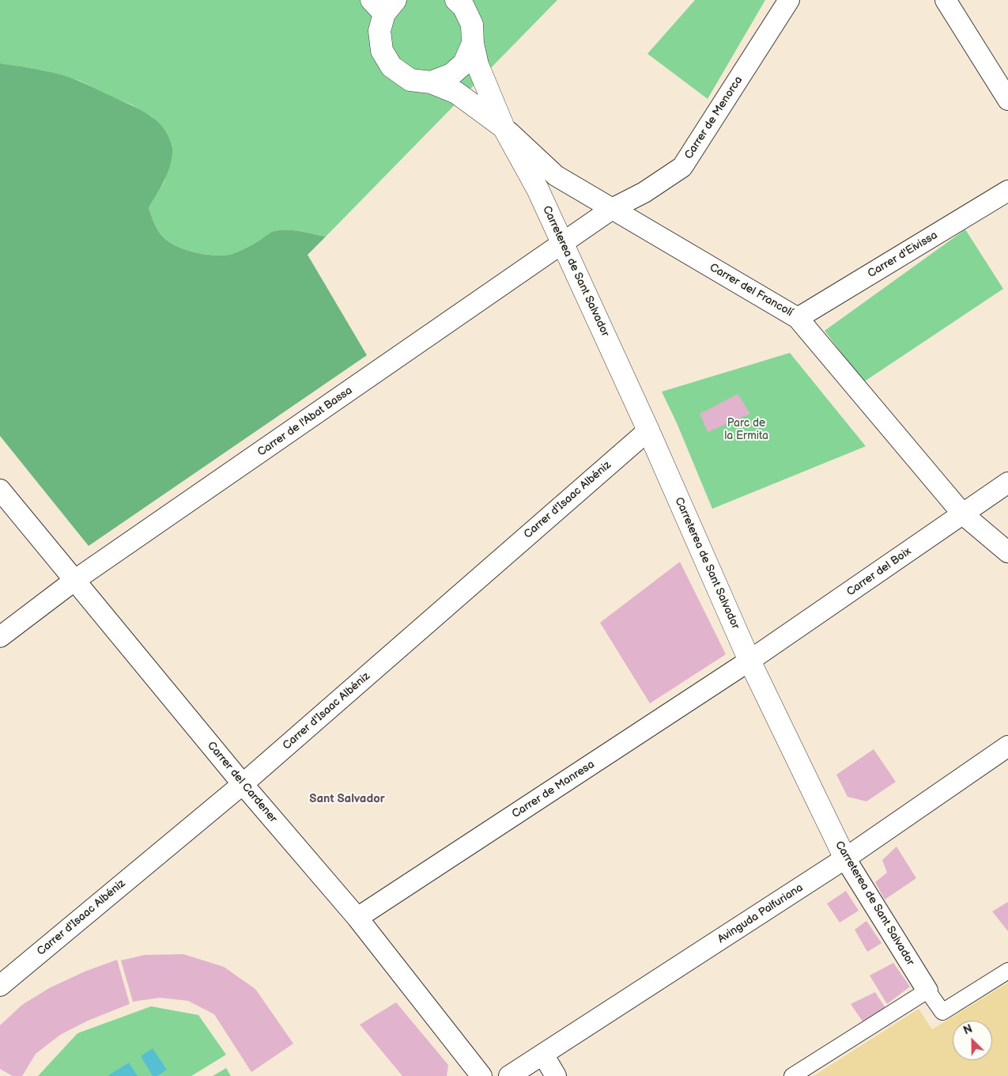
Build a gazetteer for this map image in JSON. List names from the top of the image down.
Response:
{
  "streets": {
    "street": [
      "Carrer de Menorca",
      "Carrer d'Eivissa",
      "Carreterea de Sant Salvador",
      "Carrer del Francolí",
      "Carrer de l'Abat Bassa",
      "Carrer d'Isaac Albéniz",
      "Carrer del Boix",
      "Carrer del Cardener",
      "Carrer de Manresa",
      "Avinguda Palfuriana"
    ]
  },
  "crossings": [
    ["Carrer de Menorca", "Carrer del Francolí"],
    ["Carrer de Menorca", "Carrer de l'Abat Bassa"],
    ["Carrer d'Eivissa", "Carrer del Francolí"],
    ["Carreterea de Sant Salvador", "Carrer del Francolí"],
    ["Carreterea de Sant Salvador", "Carrer de l'Abat Bassa"],
    ["Carreterea de Sant Salvador", "Carrer d'Isaac Albéniz"],
    ["Carreterea de Sant Salvador", "Carrer del Boix"],
    ["Carreterea de Sant Salvador", "Carrer de Manresa"],
    ["Carreterea de Sant Salvador", "Avinguda Palfuriana"],
    ["Carrer del Francolí", "Carrer de l'Abat Bassa"],
    ["Carrer del Francolí", "Carrer del Boix"],
    ["Carrer de l'Abat Bassa", "Carrer del Cardener"],
    ["Carrer d'Isaac Albéniz", "Carrer del Cardener"],
    ["Carrer del Boix", "Carrer de Manresa"],
    ["Carrer del Cardener", "Carrer de Manresa"]
  ],
  "districts": ["Sant Salvador"],
  "parks": ["Parc de la Ermita"],
  "north": "top left"
}
